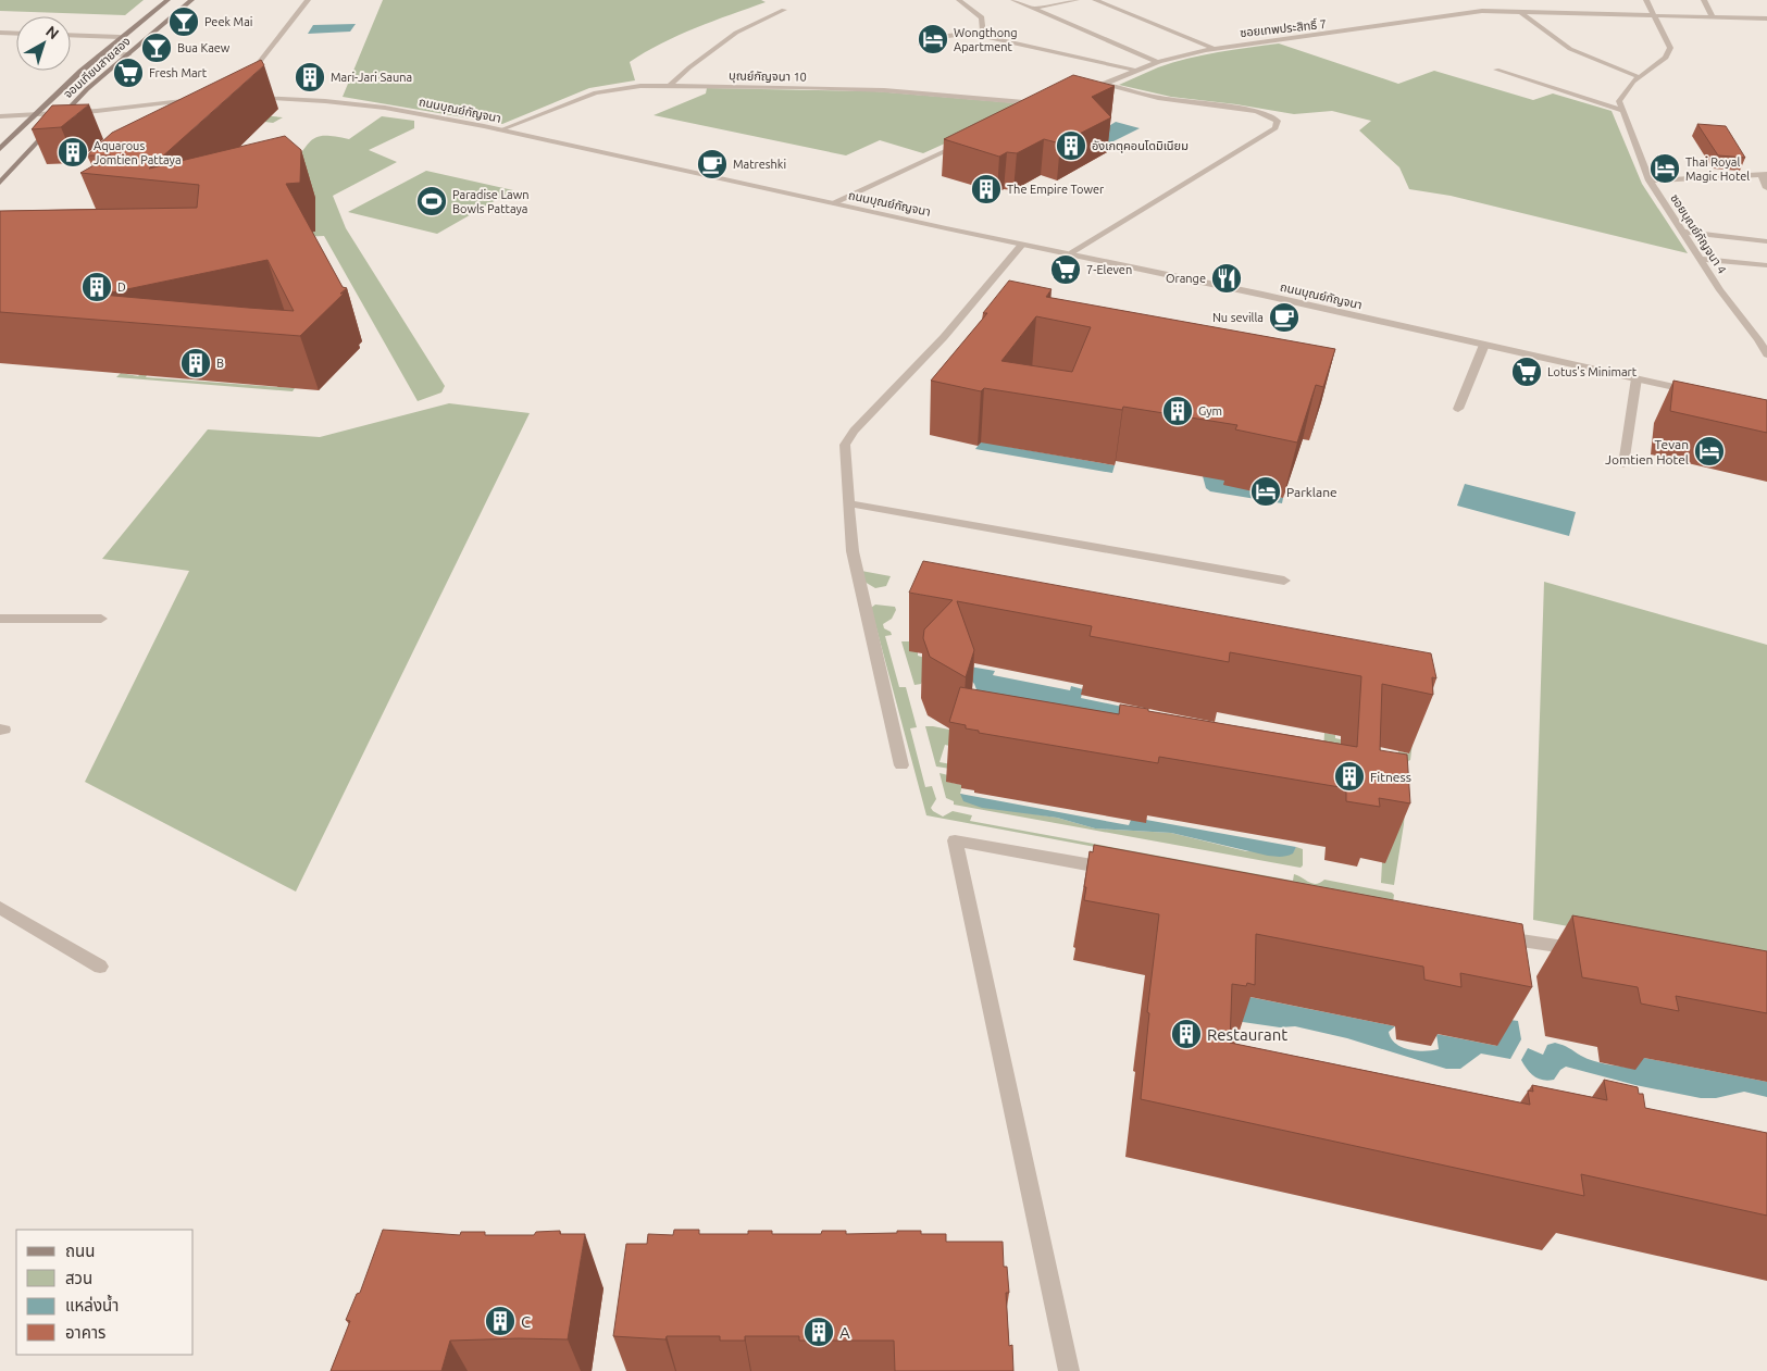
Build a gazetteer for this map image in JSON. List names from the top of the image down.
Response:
{
  "streets": {
    "main road": ["จอมเทียนสายสอง"],
    "street": [
      "ซอยเทพประสิทธิ์ 7",
      "บุณย์กัญจนา 10",
      "ถนนบุณย์กัญจนา",
      "ซอยบุณย์กัญจนา 4"
    ]
  },
  "crossings": [
    ["บุณย์กัญจนา 10", "ถนนบุณย์กัญจนา"]
  ],
  "places": {
    "bar": ["Peek Mai", "Bua Kaew"],
    "hotel": [
      "Wongthong Apartment",
      "Thai Royal Magic Hotel",
      "Tevan Jomtien Hotel",
      "Parklane"
    ],
    "supermarket": ["Fresh Mart", "7-Eleven", "Lotus's Minimart"],
    "building": [
      "Mari-Jari Sauna",
      "อังเกตุคอนโดมิเนียม",
      "Aquarous Jomtien Pattaya",
      "The Empire Tower",
      "D",
      "B",
      "Gym",
      "Fitness",
      "Restaurant",
      "C",
      "A"
    ],
    "cafe": ["Matreshki", "Nu sevilla"],
    "sports": ["Paradise Lawn Bowls Pattaya"],
    "restaurant": ["Orange"]
  },
  "legend": [
    "ถนน",
    "สวน",
    "แหล่งน้ำ",
    "อาคาร"
  ],
  "north": "top right"
}
